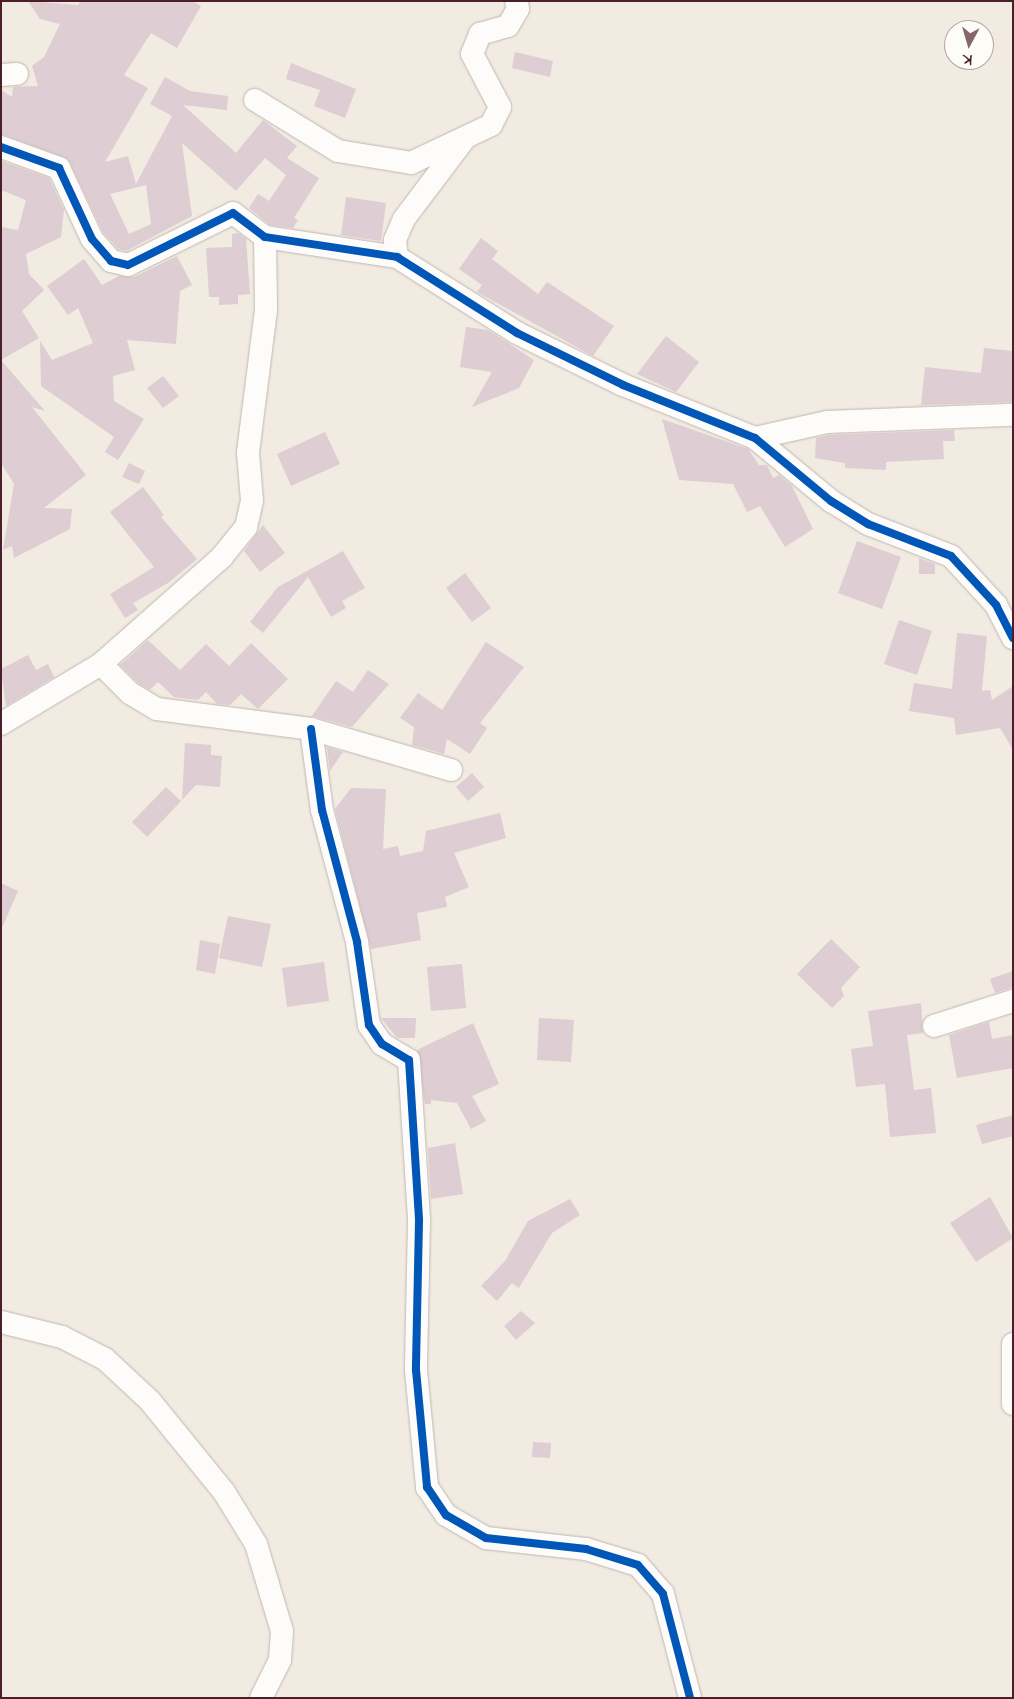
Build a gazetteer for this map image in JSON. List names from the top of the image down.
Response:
{
  "north": "bottom"
}
